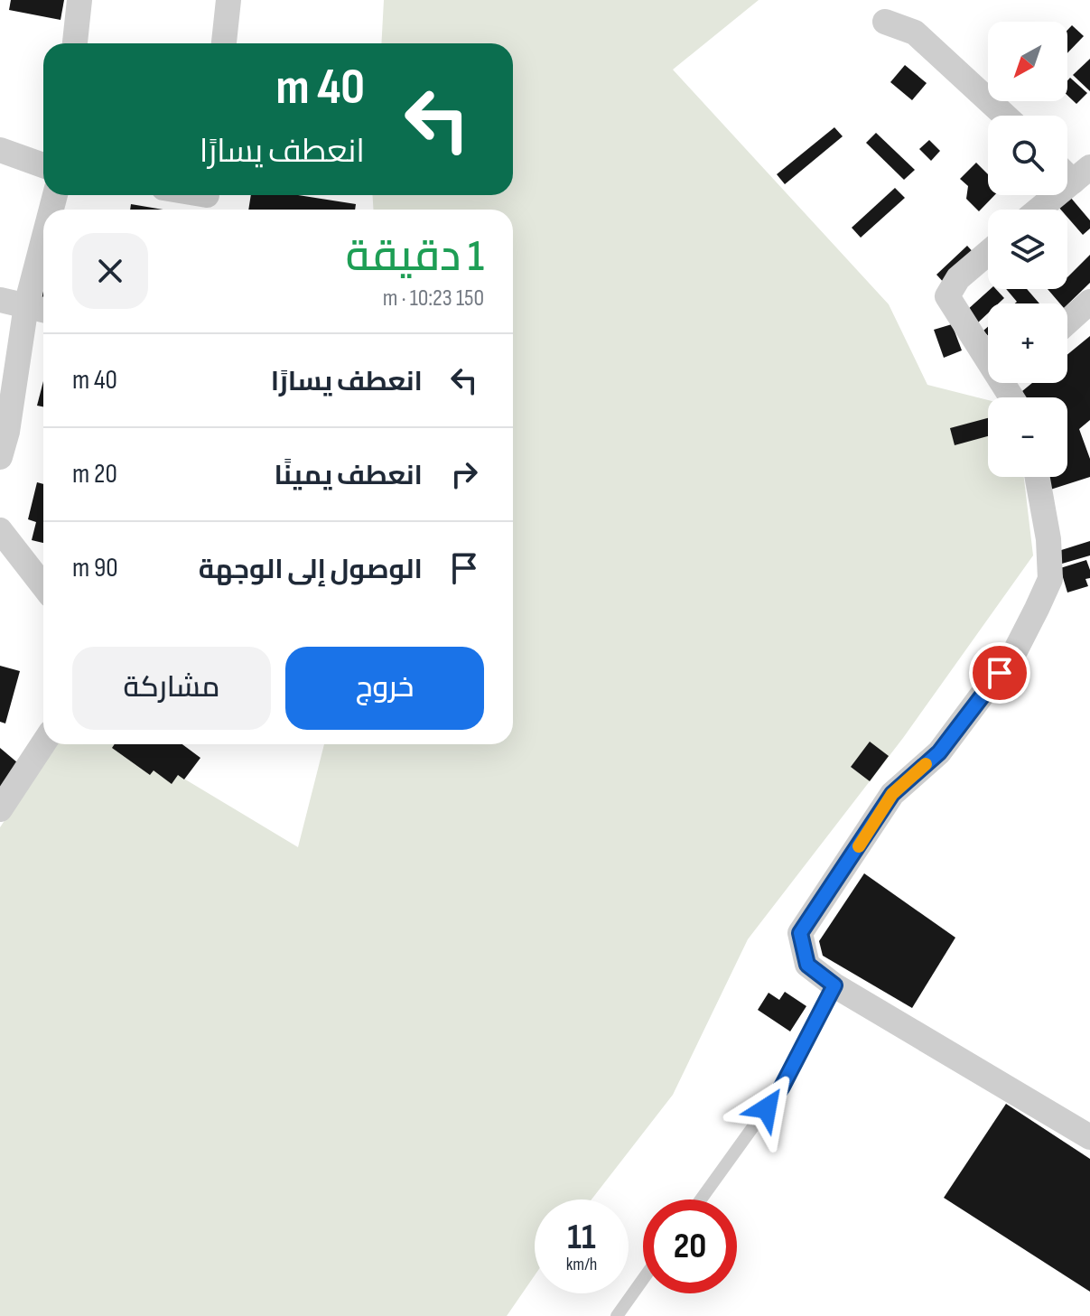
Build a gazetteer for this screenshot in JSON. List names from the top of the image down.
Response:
{
  "north": "bottom left",
  "page": {
    "map_buttons": ["+", "−"],
    "turn": ["40 m", "انعطف يسارًا"],
    "heading": ["1 دقيقة", "150 m · 10:23"],
    "list": [
      {
        "name": "انعطف يسارًا",
        "value": "40 m"
      },
      {
        "name": "انعطف يمينًا",
        "value": "20 m"
      },
      {
        "name": "الوصول إلى الوجهة",
        "value": "90 m"
      }
    ],
    "buttons": ["خروج", "مشاركة"],
    "speed": "11 km/h",
    "limit": "20"
  }
}
